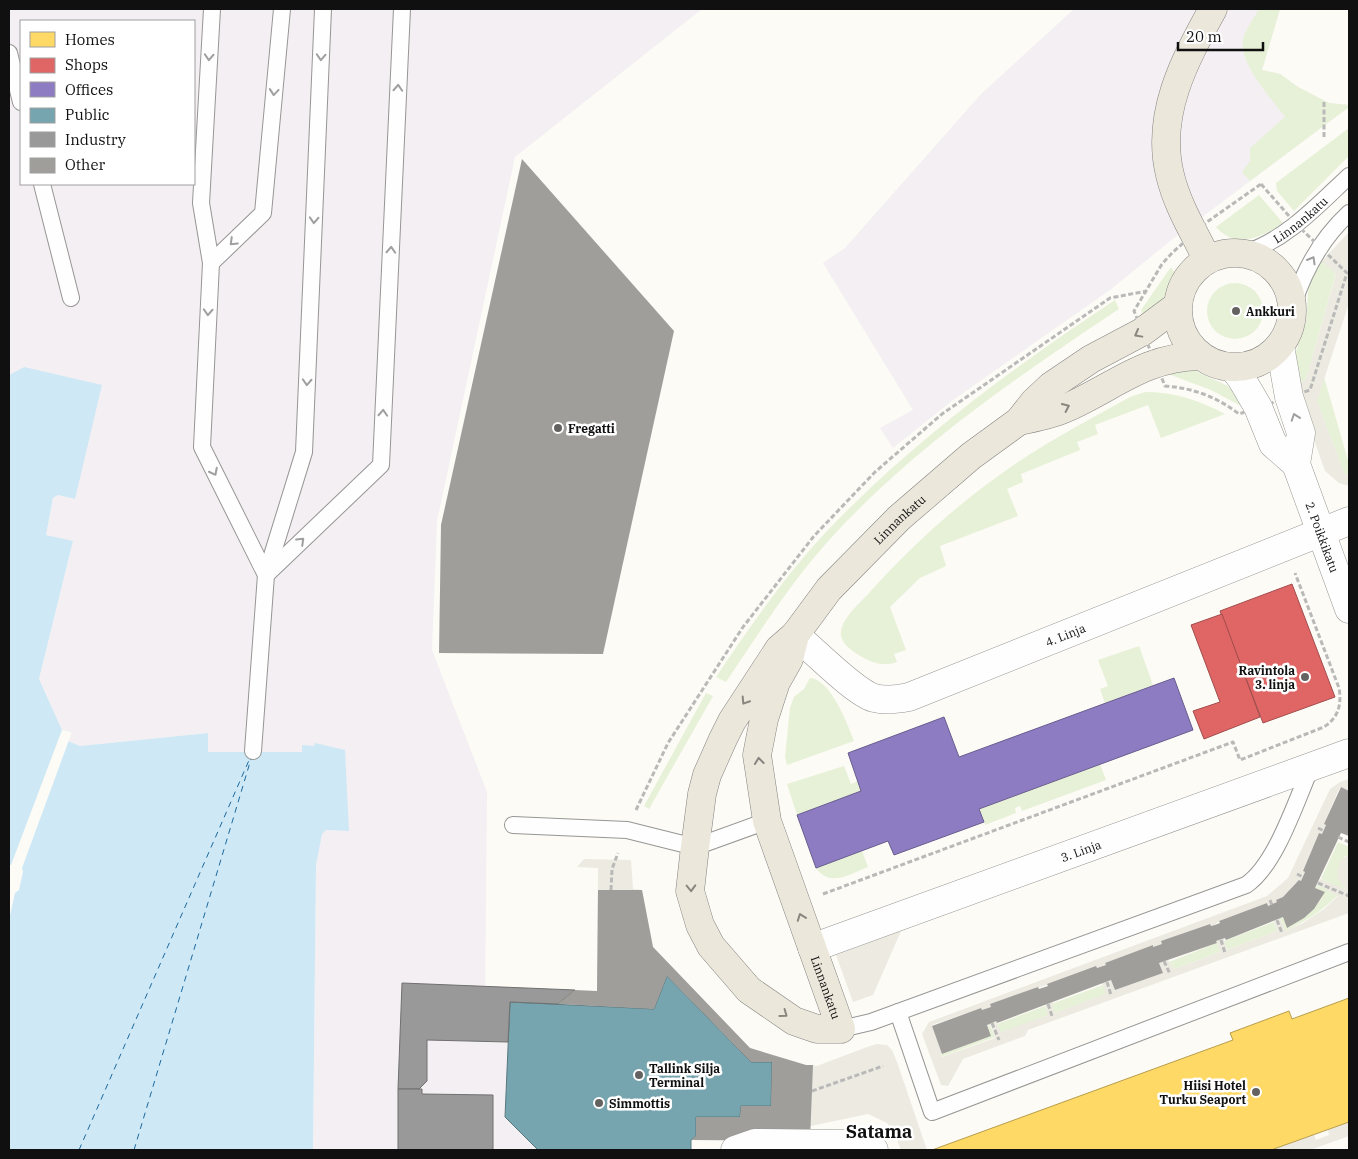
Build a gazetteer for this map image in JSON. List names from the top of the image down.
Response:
{
  "streets": {
    "main road": ["Linnankatu"],
    "street": ["2. Poikkikatu", "4. Linja", "3. Linja"]
  },
  "crossings": [
    ["Linnankatu", "2. Poikkikatu"],
    ["Linnankatu", "4. Linja"],
    ["Linnankatu", "3. Linja"],
    ["2. Poikkikatu", "4. Linja"]
  ],
  "districts": ["Satama"],
  "places": [
    "Ankkuri",
    "Fregatti",
    "Ravintola 3. linja",
    "Tallink Silja Terminal",
    "Hiisi Hotel Turku Seaport",
    "Simmottis"
  ],
  "legend": [
    "Homes",
    "Shops",
    "Offices",
    "Public",
    "Industry",
    "Other"
  ],
  "scale_bar": "20 m"
}
